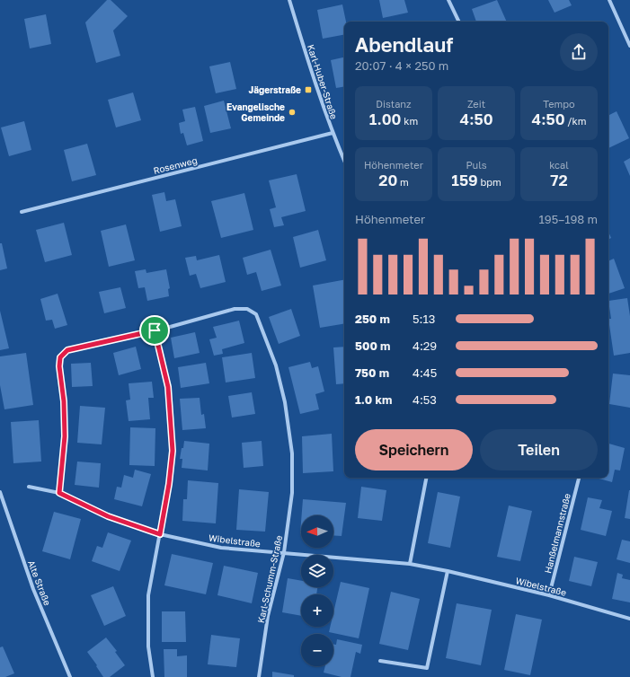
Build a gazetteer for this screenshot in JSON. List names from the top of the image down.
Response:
{
  "streets": {
    "street": [
      "Karl-Huber-Straße",
      "Rosenweg",
      "Hanßelmannstraße",
      "Wibelstraße",
      "Karl-Schumm-Straße",
      "Alte Straße"
    ]
  },
  "crossings": [
    ["Karl-Huber-Straße", "Rosenweg"],
    ["Hanßelmannstraße", "Wibelstraße"],
    ["Wibelstraße", "Karl-Schumm-Straße"]
  ],
  "places": {
    "transit": ["Jägerstraße"],
    "other": ["Evangelische Gemeinde"]
  },
  "north": "left",
  "page": {
    "heading": ["Abendlauf", "20:07 · 4 × 250 m"],
    "stats": [
      ["Distanz", "1.00 km"],
      ["Zeit", "4:50"],
      ["Tempo", "4:50 /km"],
      ["Höhenmeter", "20 m"],
      ["Puls", "159 bpm"],
      ["kcal", "72"]
    ],
    "chart": ["Höhenmeter", "195–198 m"],
    "list": [
      {
        "name": "250 m",
        "note": "5:13"
      },
      {
        "name": "500 m",
        "note": "4:29"
      },
      {
        "name": "750 m",
        "note": "4:45"
      },
      {
        "name": "1.0 km",
        "note": "4:53"
      }
    ],
    "buttons": ["Speichern", "Teilen"],
    "map_buttons": ["+", "−"]
  }
}
